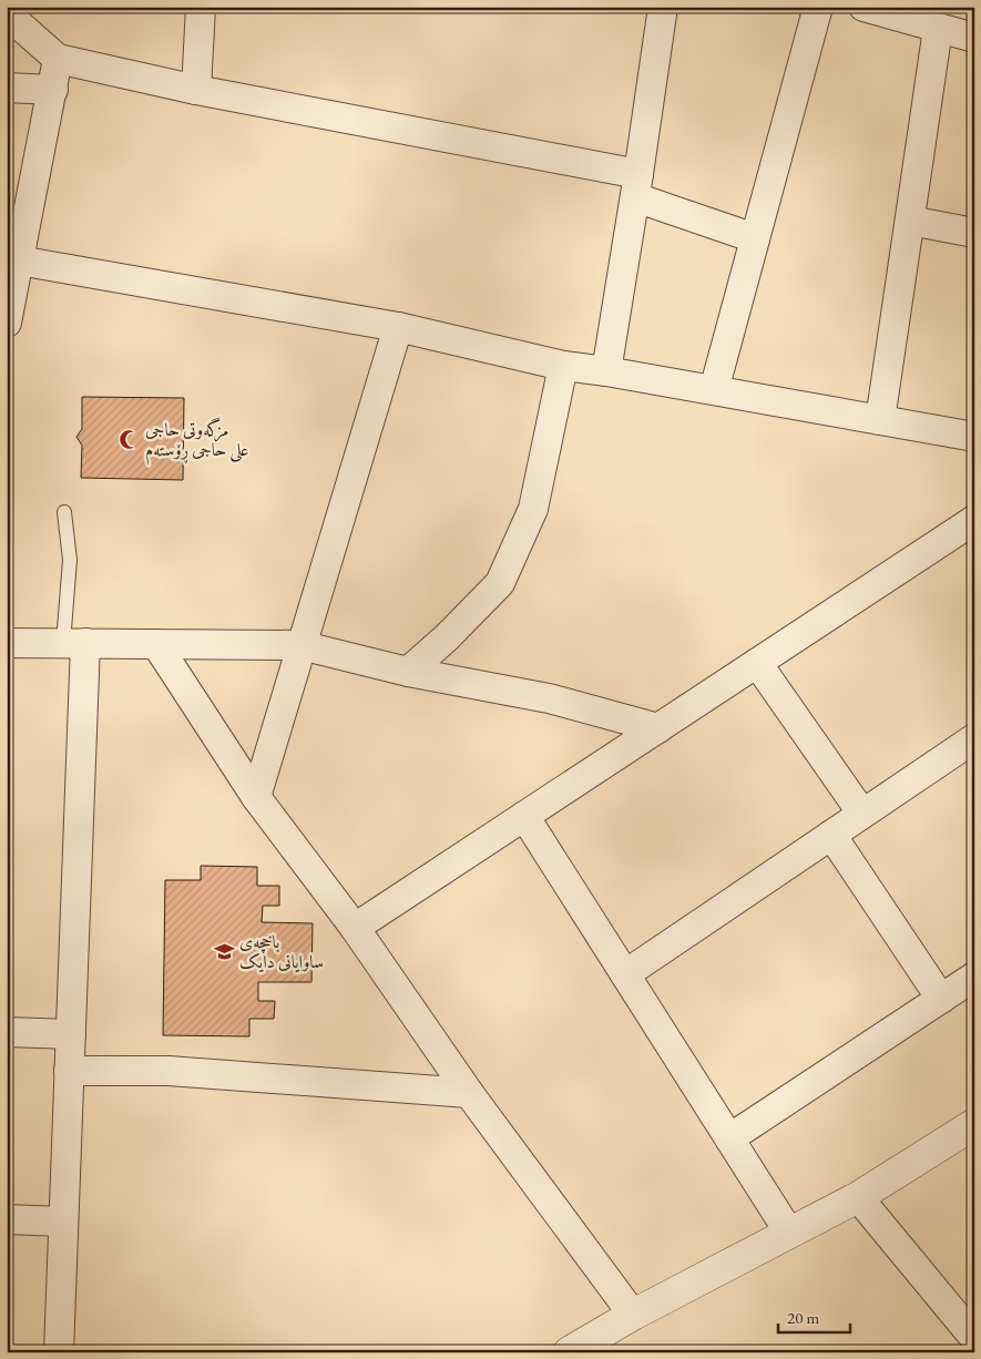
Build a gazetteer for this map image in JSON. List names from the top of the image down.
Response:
{
  "places": {
    "mosque": ["مزگەوتی حاجی علی حاجی ڕۆستەم"],
    "school or university": ["باخچەی ساوایانی دایک"]
  },
  "scale_bar": "20 m"
}
